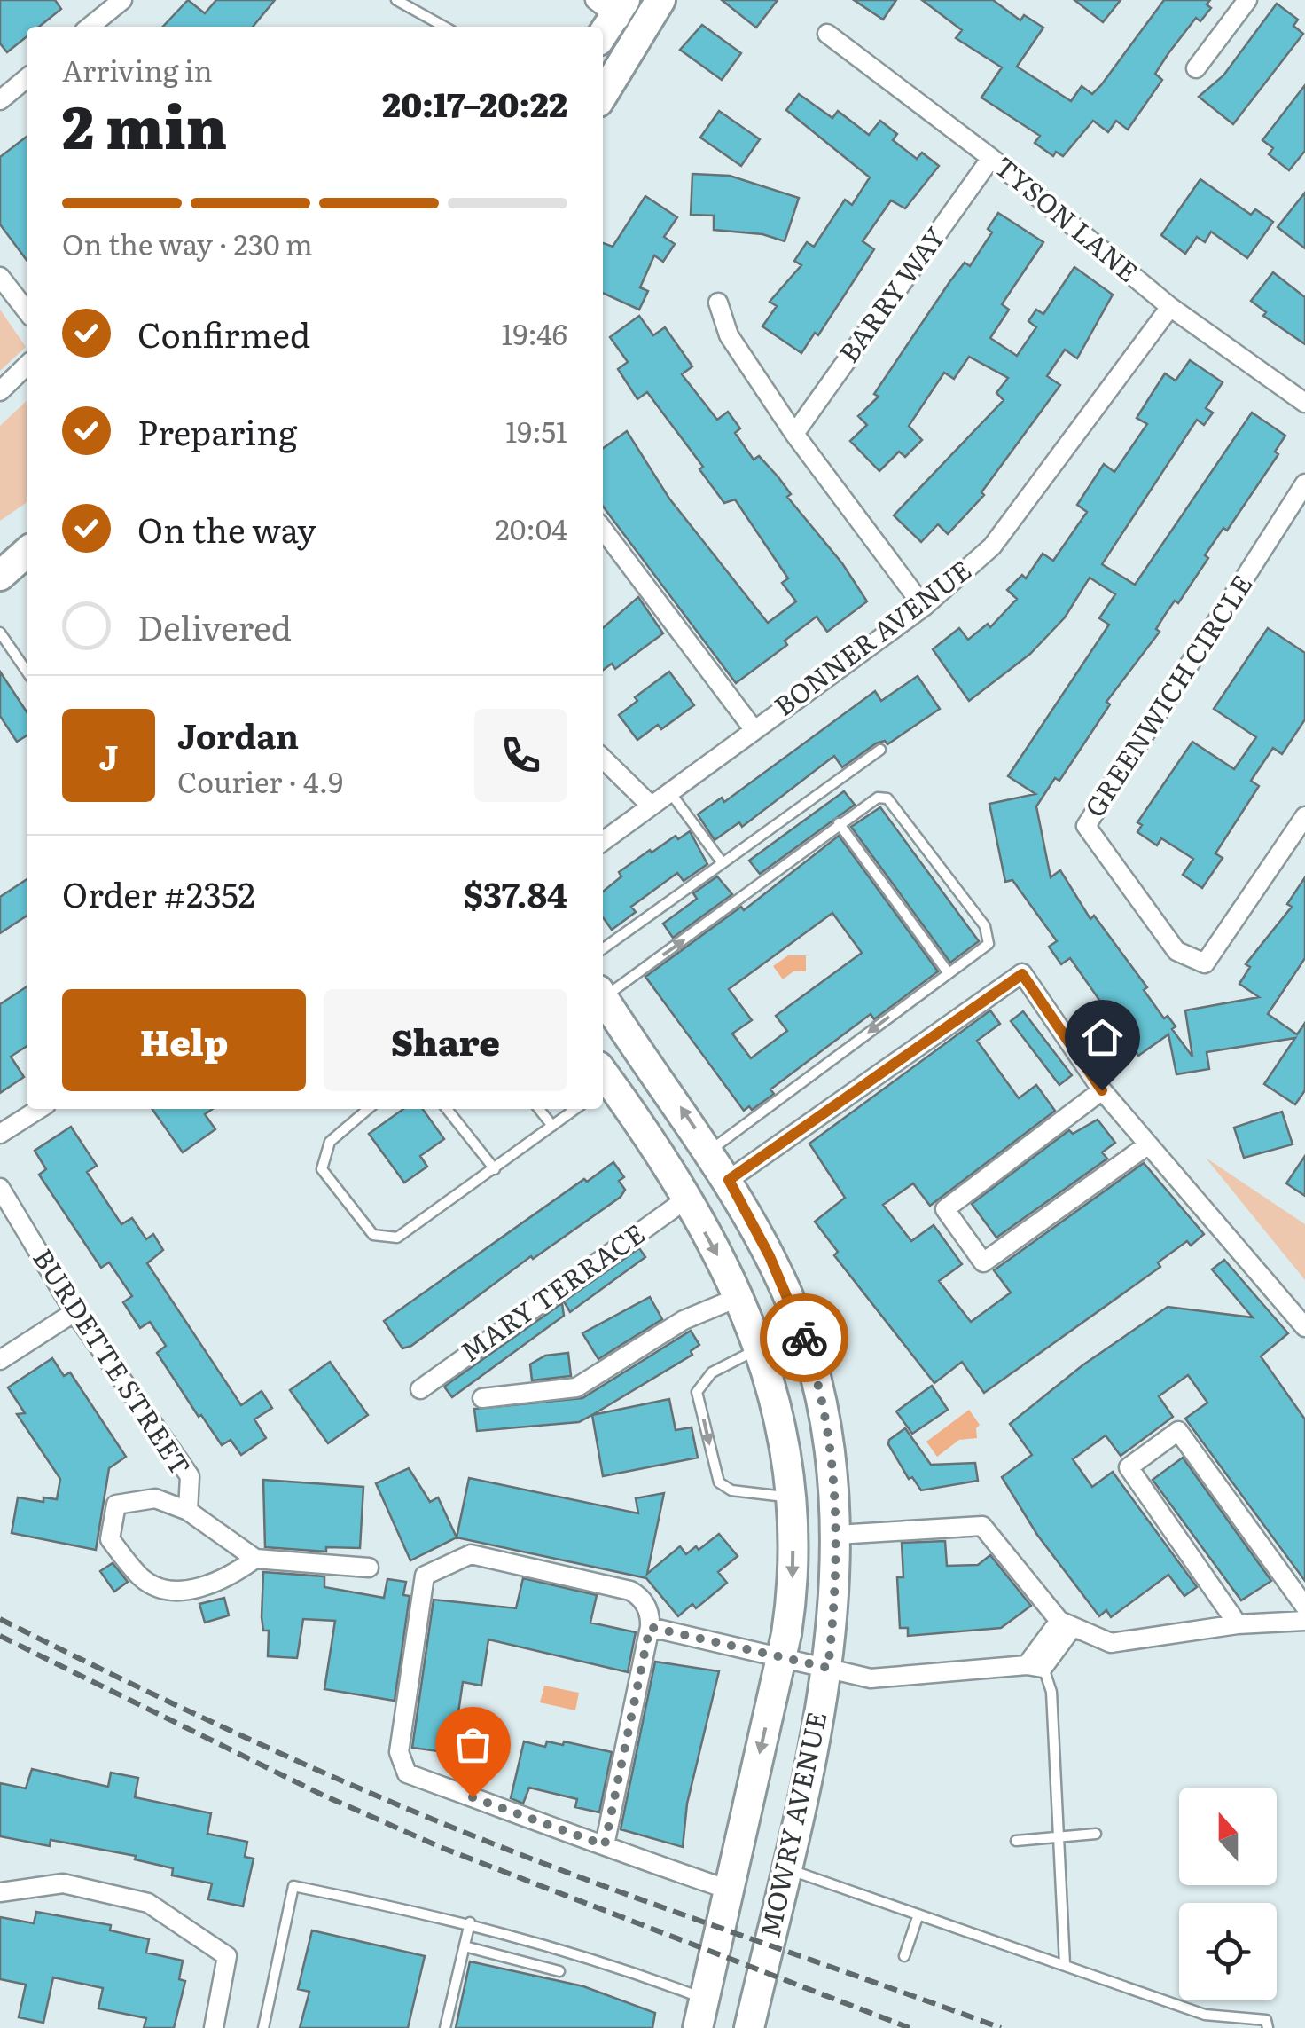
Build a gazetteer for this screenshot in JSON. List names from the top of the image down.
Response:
{
  "streets": {
    "main road": ["MOWRY AVENUE"],
    "street": [
      "TYSON LANE",
      "BARRY WAY",
      "BONNER AVENUE",
      "GREENWICH CIRCLE",
      "MARY TERRACE",
      "BURDETTE STREET"
    ]
  },
  "crossings": [
    ["TYSON LANE", "BARRY WAY"],
    ["TYSON LANE", "BONNER AVENUE"],
    ["MARY TERRACE", "MOWRY AVENUE"]
  ],
  "north": "top",
  "page": {
    "heading": ["2 min", "Arriving in", "20:17–20:22"],
    "panel": [
      "Jordan",
      "Courier · 4.9",
      "Order #2352",
      "$37.84"
    ],
    "bar": "On the way · 230 m",
    "list": [
      ["Confirmed", "19:46"],
      ["Preparing", "19:51"],
      ["On the way", "20:04"],
      "Delivered"
    ],
    "round": "J",
    "buttons": ["Help", "Share"]
  }
}
